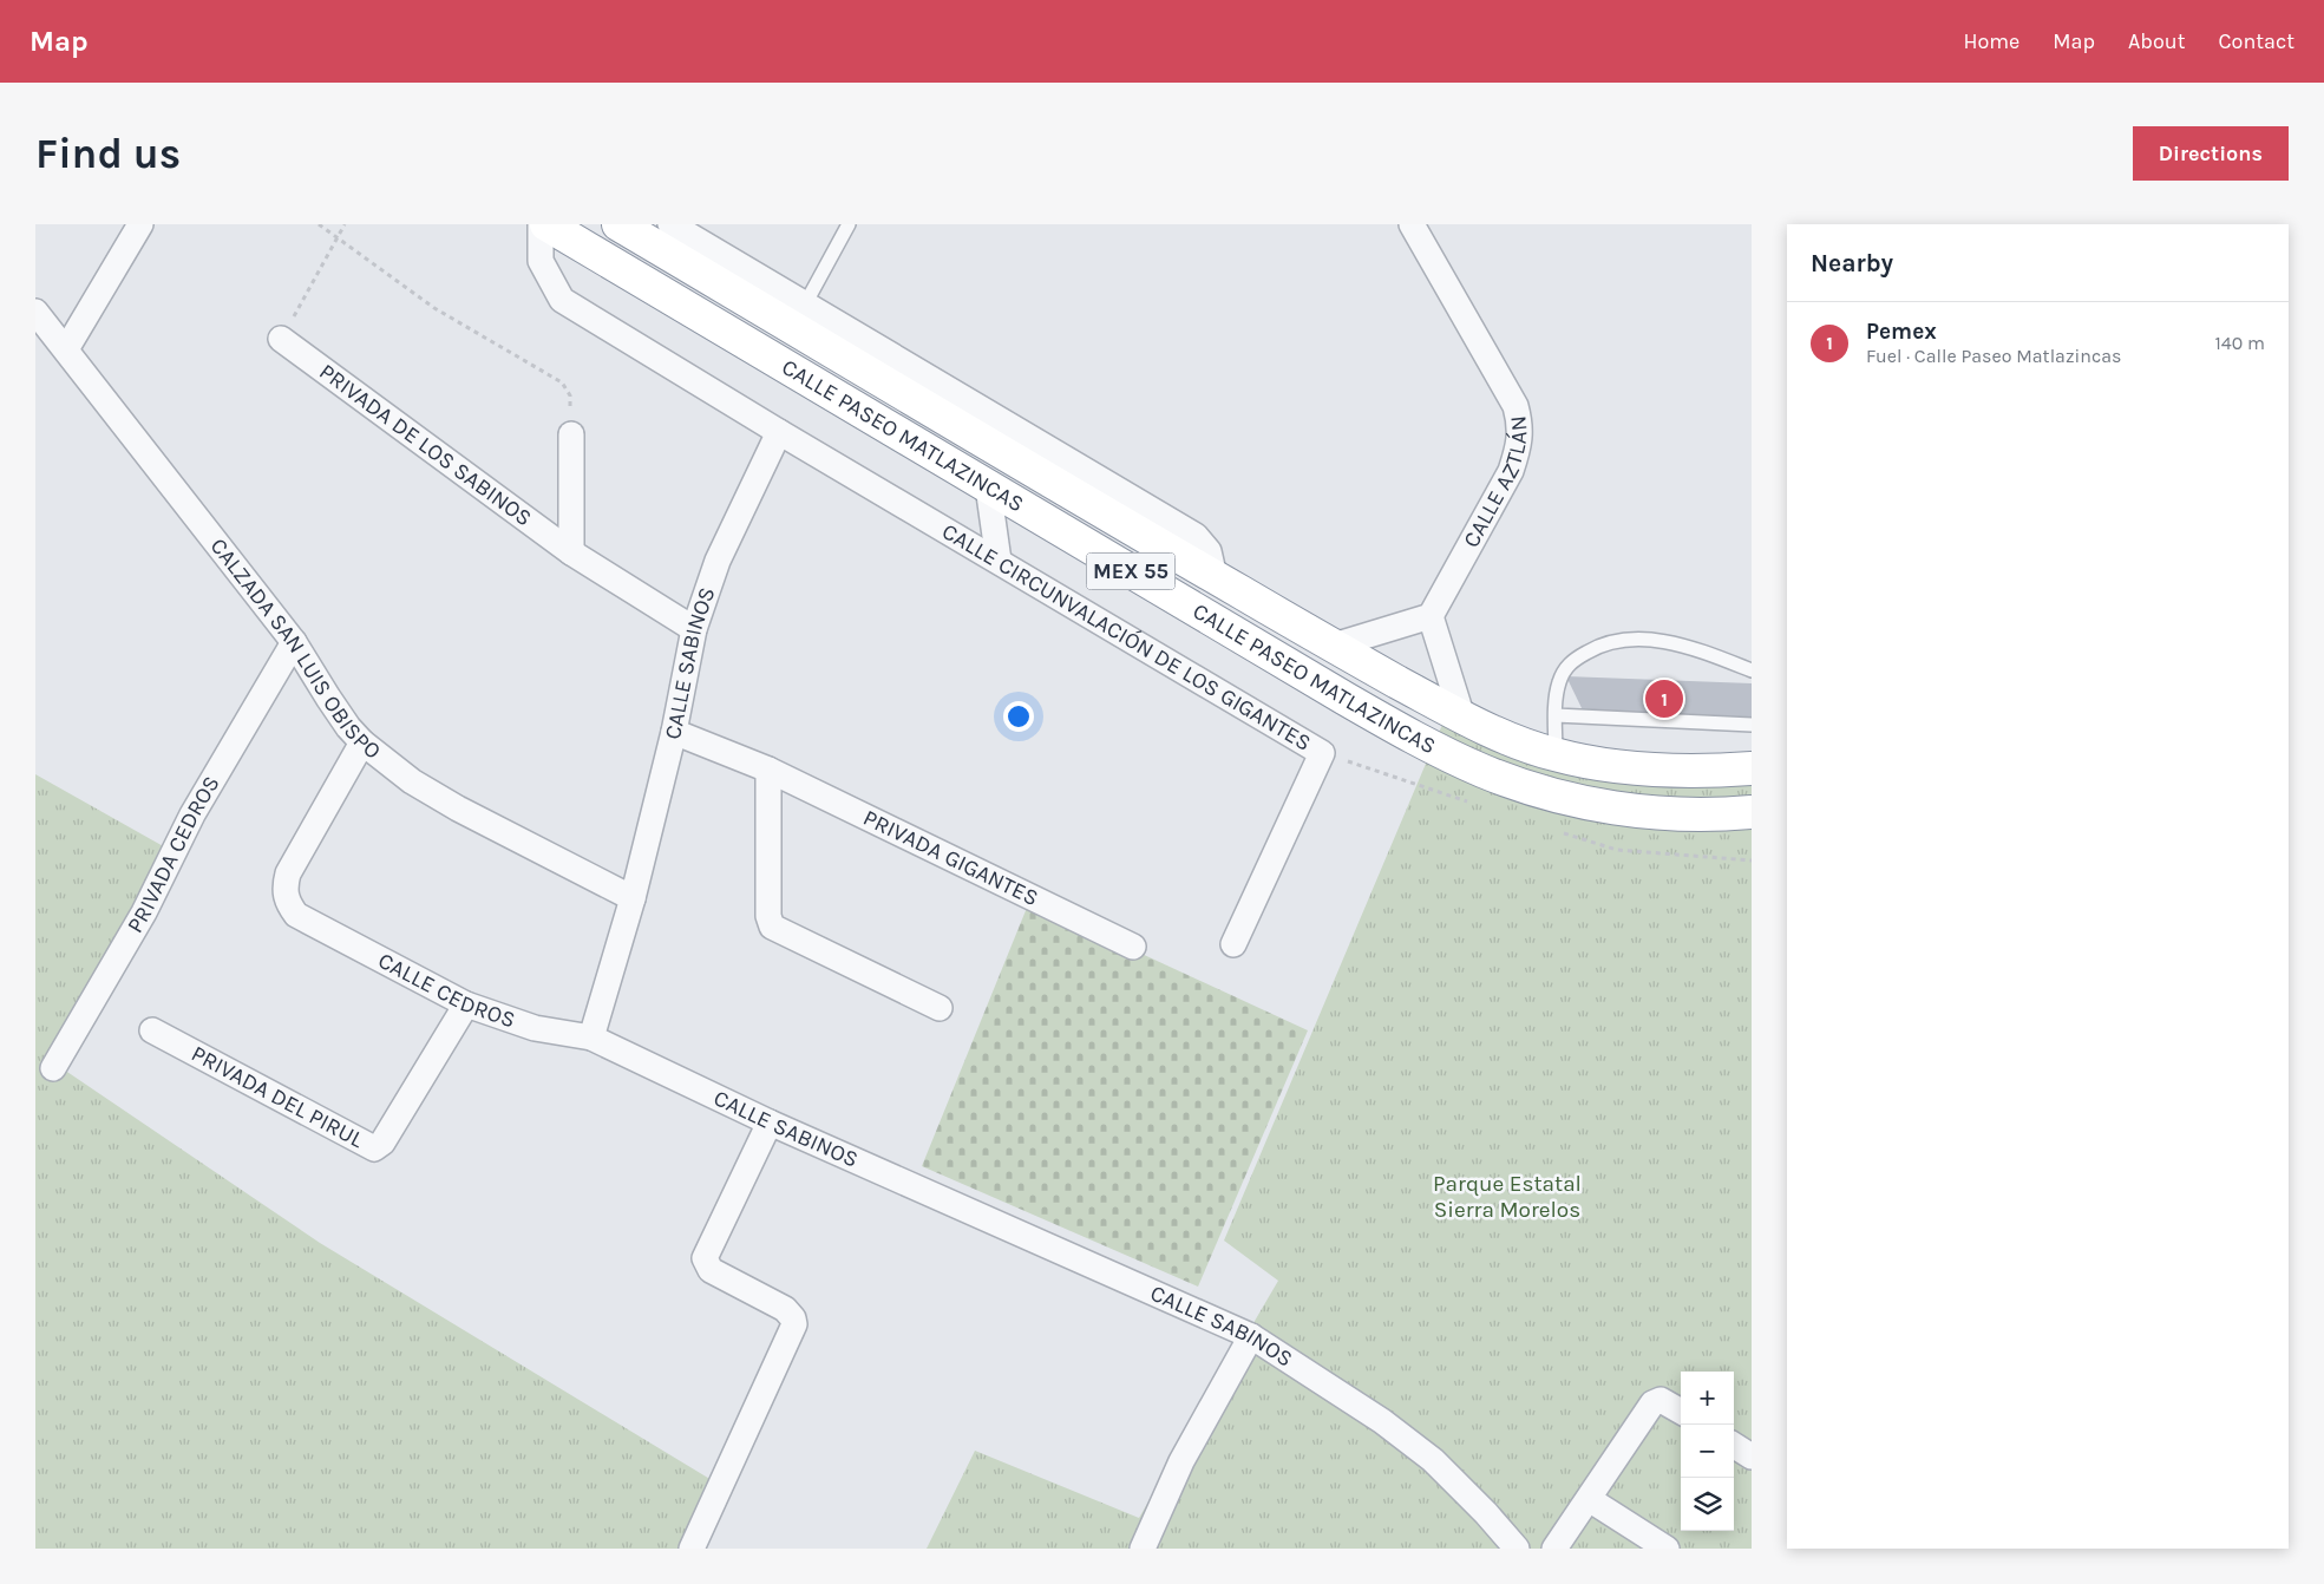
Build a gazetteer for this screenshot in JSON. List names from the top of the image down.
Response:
{
  "streets": {
    "highway": ["CALLE PASEO MATLAZINCAS", "MEX 55"],
    "street": [
      "PRIVADA DE LOS SABINOS",
      "CALLE AZTLÁN",
      "CALLE CIRCUNVALACIÓN DE LOS GIGANTES",
      "CALZADA SAN LUIS OBISPO",
      "CALLE SABINOS",
      "PRIVADA CEDROS",
      "PRIVADA GIGANTES",
      "CALLE CEDROS",
      "PRIVADA DEL PIRUL"
    ]
  },
  "crossings": [
    ["PRIVADA DE LOS SABINOS", "CALLE SABINOS"],
    ["CALLE CIRCUNVALACIÓN DE LOS GIGANTES", "CALLE SABINOS"],
    ["CALZADA SAN LUIS OBISPO", "CALLE SABINOS"],
    ["CALZADA SAN LUIS OBISPO", "PRIVADA CEDROS"],
    ["CALZADA SAN LUIS OBISPO", "CALLE CEDROS"],
    ["CALLE SABINOS", "PRIVADA GIGANTES"],
    ["CALLE SABINOS", "CALLE CEDROS"],
    ["CALLE CEDROS", "PRIVADA DEL PIRUL"]
  ],
  "parks": ["Parque Estatal Sierra Morelos"],
  "page": {
    "header": "Map",
    "nav": [
      "Home",
      "Map",
      "About",
      "Contact"
    ],
    "buttons": "Directions",
    "title": "Find us",
    "heading": "Nearby",
    "list": [
      {
        "mark": "1",
        "name": "Pemex",
        "note": "Fuel · Calle Paseo Matlazincas",
        "value": "140 m"
      }
    ],
    "pins": "1",
    "map_buttons": ["+", "−"]
  }
}
